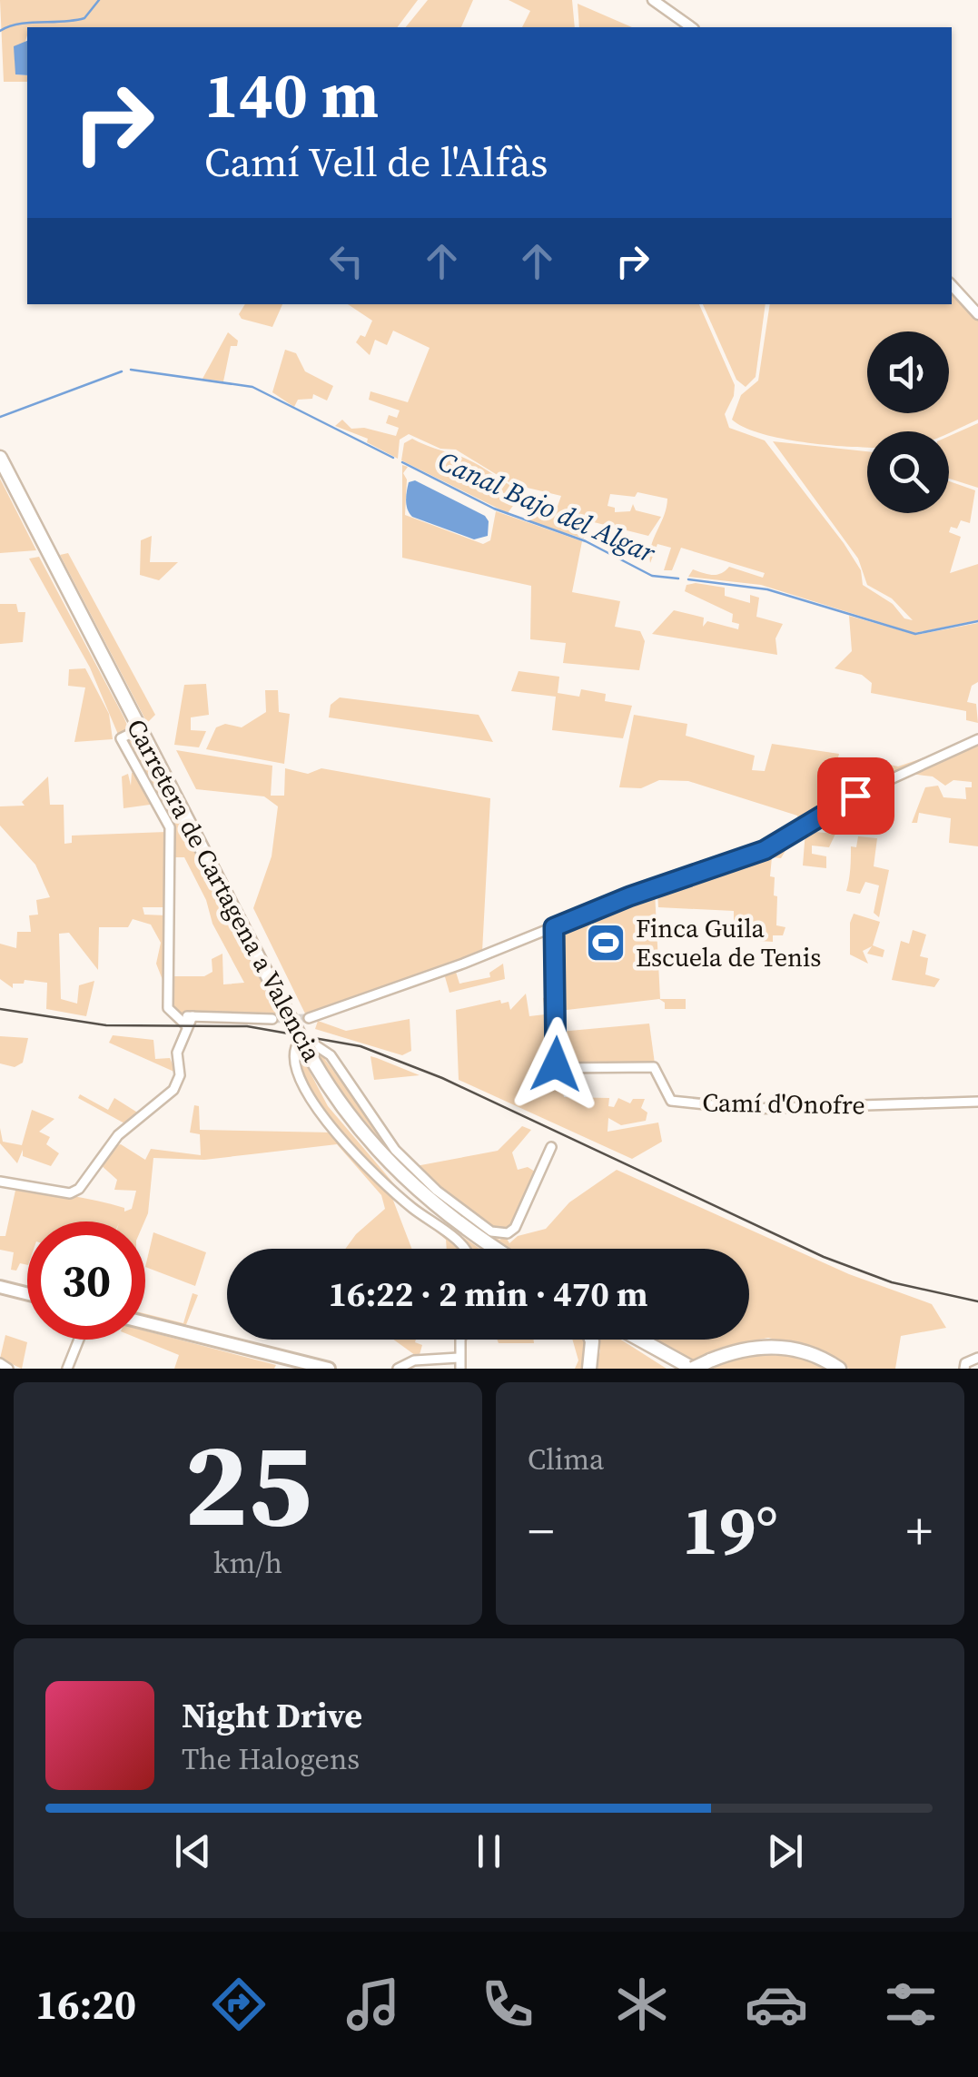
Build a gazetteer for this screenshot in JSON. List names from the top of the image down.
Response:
{
  "streets": {
    "highway": ["Carretera de Cartagena a Valencia"],
    "street": ["Camí d'Onofre"]
  },
  "water": ["Canal Bajo del Algar"],
  "places": {
    "sports": ["Finca Guila Escuela de Tenis"]
  },
  "page": {
    "turn": ["140 m", "Camí Vell de l'Alfàs"],
    "limit": "30",
    "trip": "16:22 · 2 min · 470 m",
    "tile": [
      ["25", "km/h"],
      "Clima"
    ],
    "heat": ["−", "19°", "+"],
    "song": ["Night Drive", "The Halogens"],
    "tabs": "16:20"
  }
}
